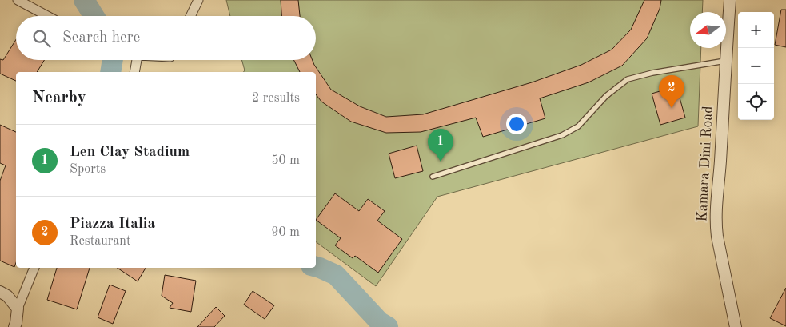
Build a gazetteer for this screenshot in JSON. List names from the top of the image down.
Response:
{
  "streets": {
    "street": ["Kamara Dini Road"]
  },
  "north": "left",
  "page": {
    "map_buttons": ["+", "−"],
    "search": "Search here",
    "heading": ["Nearby", "2 results"],
    "pins": ["2", "1"],
    "list": [
      {
        "mark": "1",
        "name": "Len Clay Stadium",
        "note": "Sports",
        "value": "50 m"
      },
      {
        "mark": "2",
        "name": "Piazza Italia",
        "note": "Restaurant",
        "value": "90 m"
      }
    ]
  }
}
